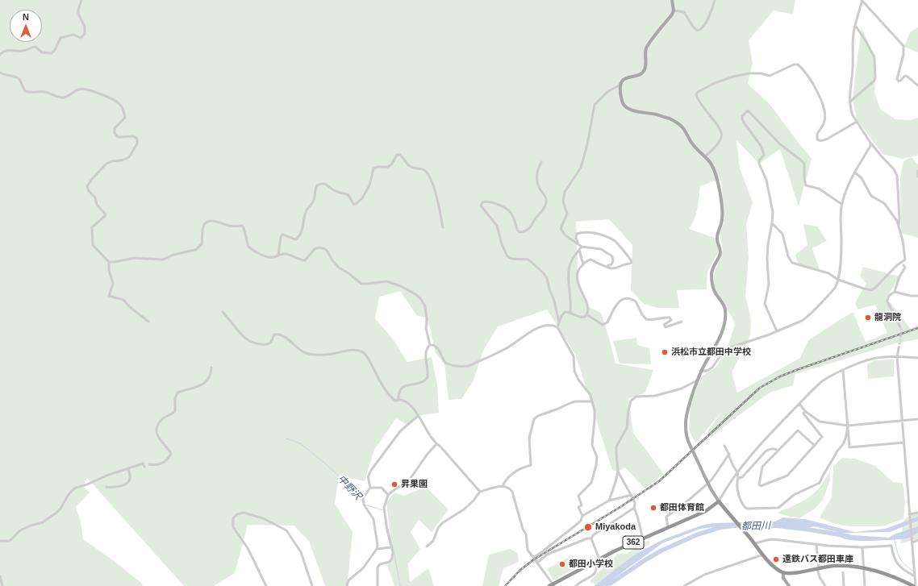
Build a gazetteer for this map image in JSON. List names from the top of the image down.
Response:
{
  "streets": {
    "highway": ["362"]
  },
  "water": ["中野沢", "都田川"],
  "places": [
    "龍洞院",
    "浜松市立都田中学校",
    "昇果園",
    "都田体育館",
    "Miyakoda",
    "遠鉄バス都田車庫",
    "都田小学校"
  ],
  "north": "top"
}
